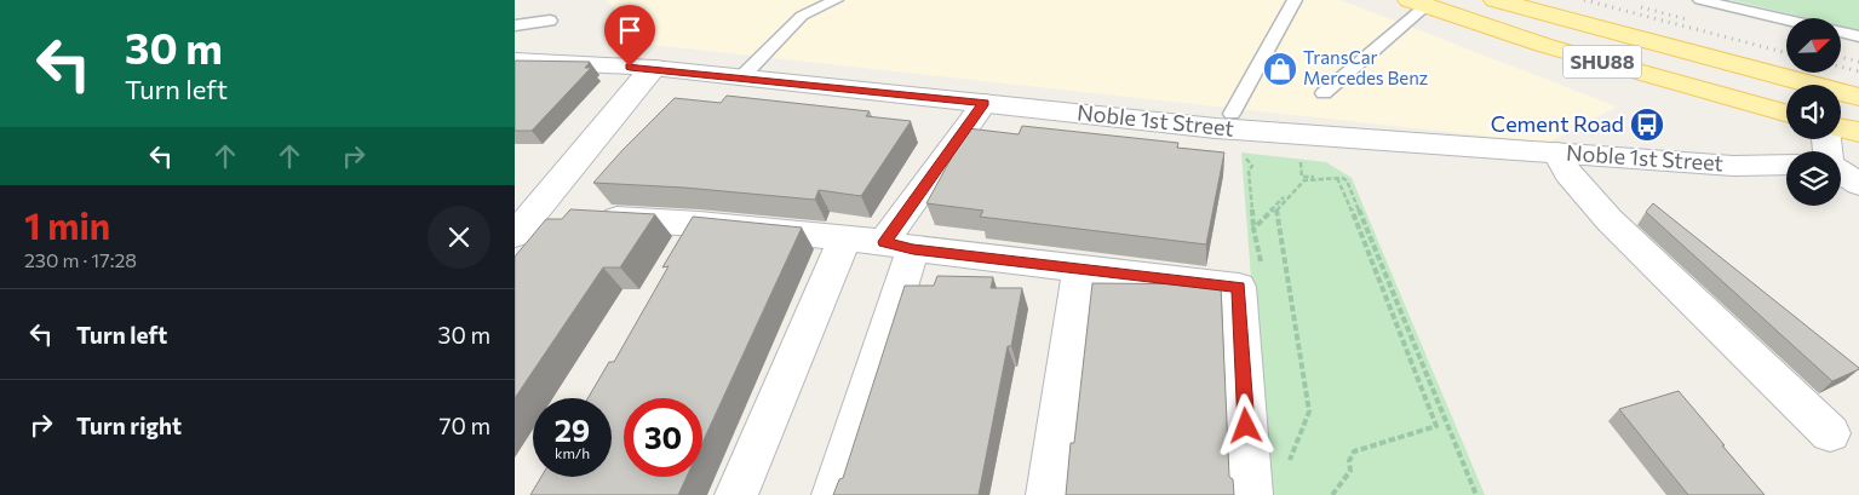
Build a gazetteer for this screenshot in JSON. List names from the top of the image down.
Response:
{
  "streets": {
    "main road": ["SHU88"],
    "street": ["Noble 1st Street"]
  },
  "places": {
    "shop": ["TransCar Mercedes Benz"],
    "bus stop": ["Cement Road"]
  },
  "north": "top right",
  "page": {
    "turn": ["30 m", "Turn left"],
    "heading": ["1 min", "230 m · 17:28"],
    "list": [
      {
        "name": "Turn left",
        "value": "30 m"
      },
      {
        "name": "Turn right",
        "value": "70 m"
      }
    ],
    "speed": "29 km/h",
    "limit": "30"
  }
}
